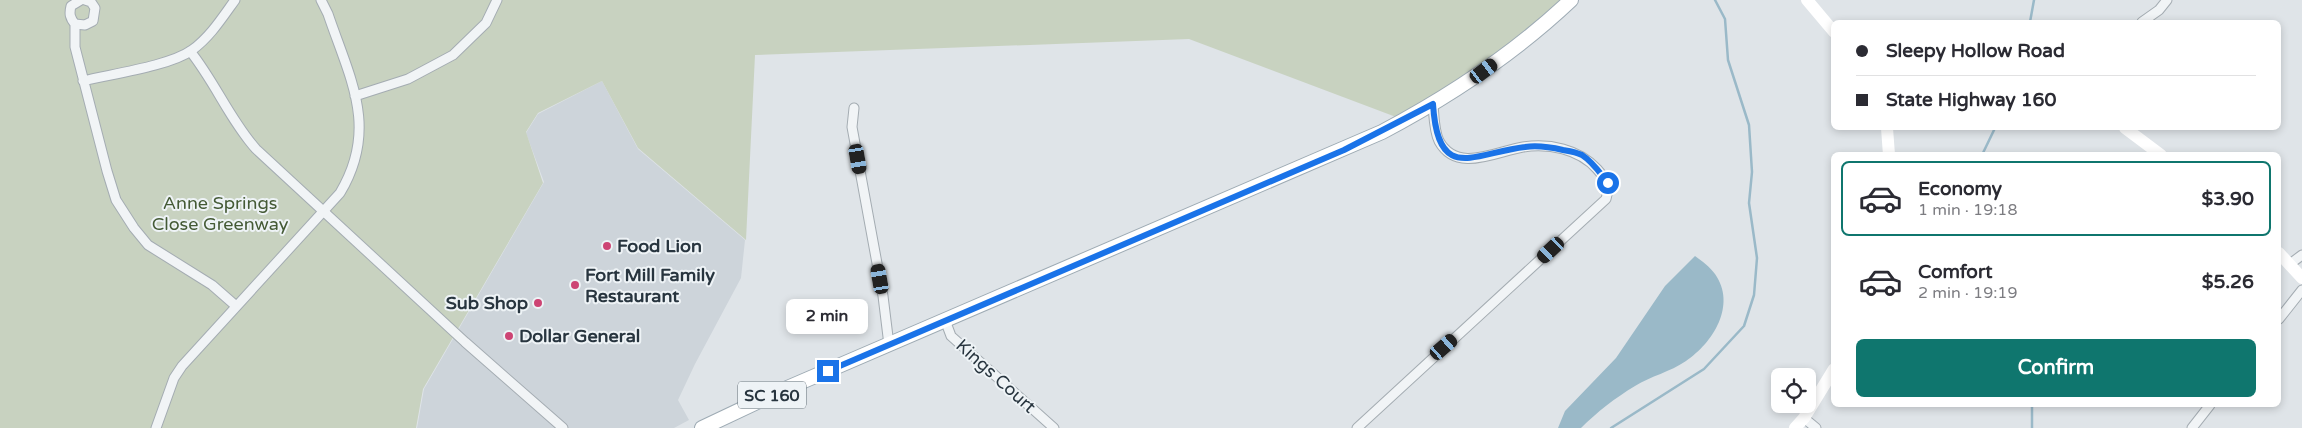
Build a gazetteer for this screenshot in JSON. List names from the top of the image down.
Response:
{
  "streets": {
    "main road": ["SC 160"],
    "street": ["Kings Court"]
  },
  "crossings": [
    ["Kings Court", "SC 160"]
  ],
  "parks": ["Anne Springs Close Greenway"],
  "places": [
    "Food Lion",
    "Fort Mill Family Restaurant",
    "Sub Shop",
    "Dollar General"
  ],
  "page": {
    "banner": ["Sleepy Hollow Road", "State Highway 160"],
    "list": [
      {
        "name": "Economy",
        "note": "1 min · 19:18",
        "value": "$3.90"
      },
      {
        "name": "Comfort",
        "note": "2 min · 19:19",
        "value": "$5.26"
      }
    ],
    "bubble": "2 min",
    "buttons": "Confirm"
  }
}
